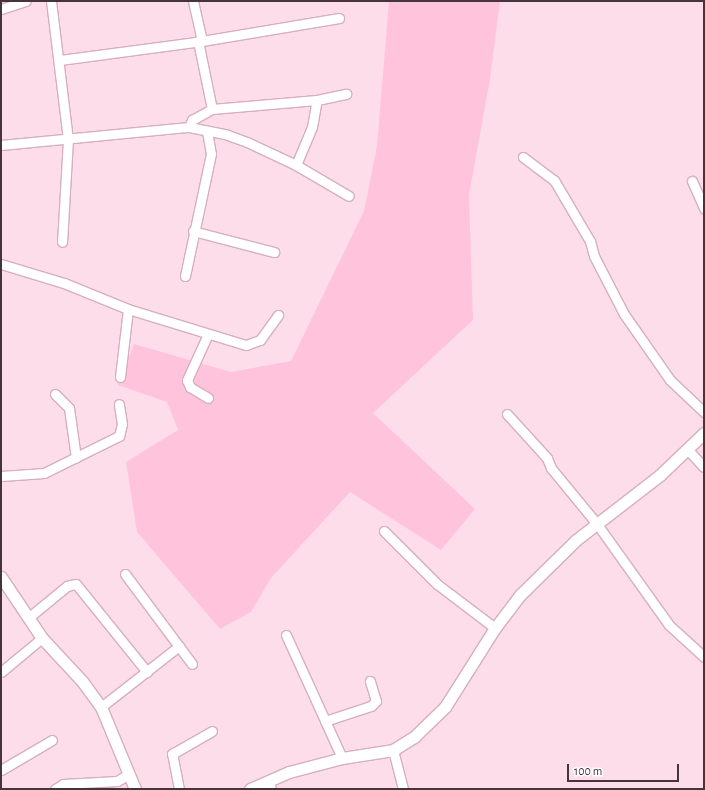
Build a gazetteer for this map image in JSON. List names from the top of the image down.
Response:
{
  "scale_bar": "100 m"
}
